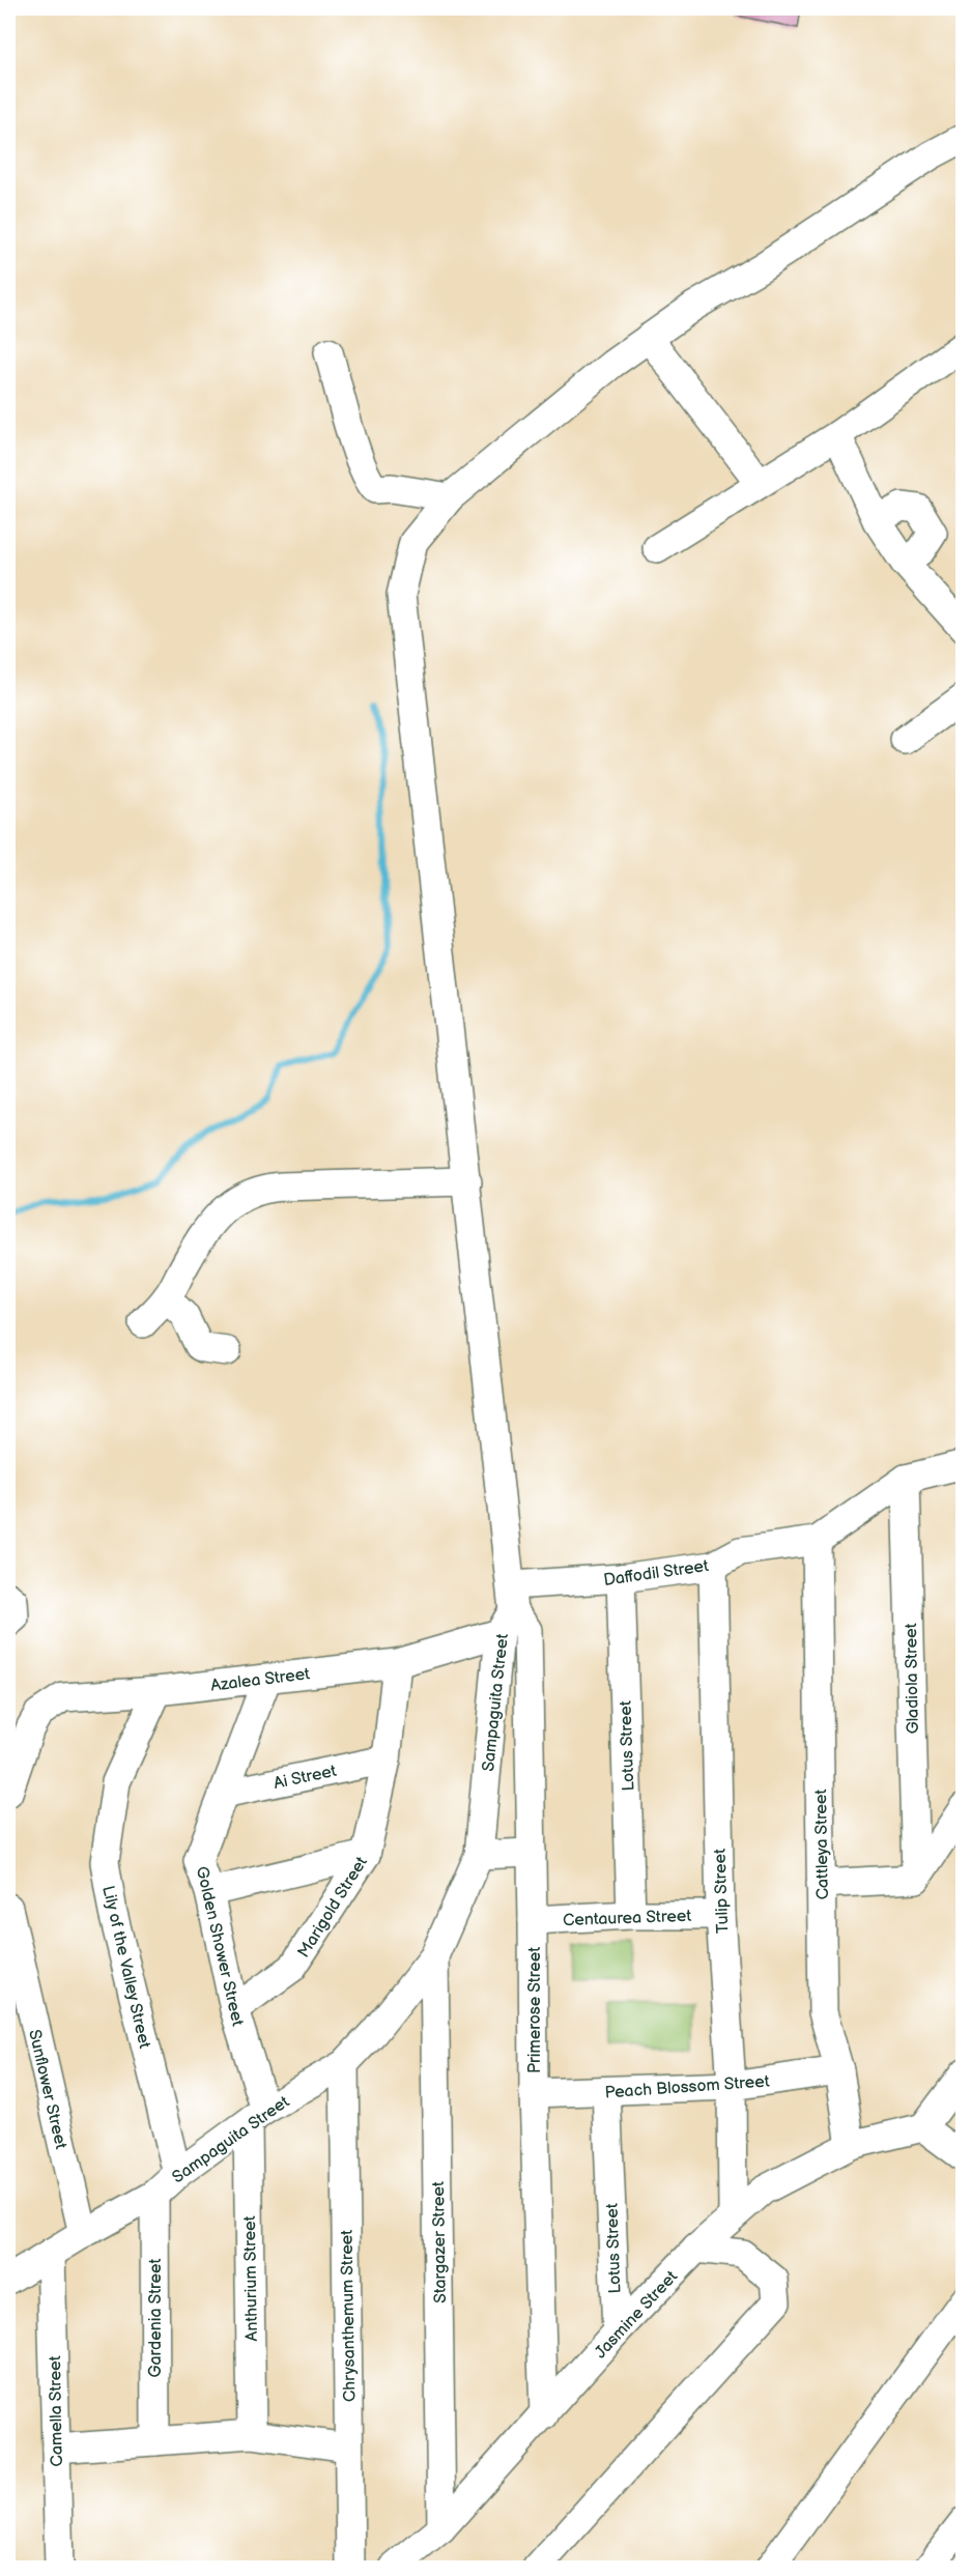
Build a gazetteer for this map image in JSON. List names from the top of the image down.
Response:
{
  "streets": {
    "street": [
      "Daffodil Street",
      "Azalea Street",
      "Gladiola Street",
      "Sampaguita Street",
      "Lotus Street",
      "Ai Street",
      "Cattleya Street",
      "Tulip Street",
      "Marigold Street",
      "Centaurea Street",
      "Golden Shower Street",
      "Lily of the Valley Street",
      "Primerose Street",
      "Peach Blossom Street",
      "Sunflower Street",
      "Stargazer Street",
      "Anthurium Street",
      "Jasmine Street",
      "Chrysanthemum Street",
      "Gardenia Street",
      "Camella Street"
    ]
  },
  "crossings": [
    ["Daffodil Street", "Azalea Street"],
    ["Daffodil Street", "Gladiola Street"],
    ["Daffodil Street", "Sampaguita Street"],
    ["Daffodil Street", "Lotus Street"],
    ["Daffodil Street", "Cattleya Street"],
    ["Daffodil Street", "Tulip Street"],
    ["Daffodil Street", "Primerose Street"],
    ["Azalea Street", "Sampaguita Street"],
    ["Azalea Street", "Marigold Street"],
    ["Azalea Street", "Golden Shower Street"],
    ["Azalea Street", "Lily of the Valley Street"],
    ["Azalea Street", "Primerose Street"],
    ["Sampaguita Street", "Golden Shower Street"],
    ["Sampaguita Street", "Lily of the Valley Street"],
    ["Sampaguita Street", "Primerose Street"],
    ["Sampaguita Street", "Sunflower Street"],
    ["Sampaguita Street", "Stargazer Street"],
    ["Sampaguita Street", "Anthurium Street"],
    ["Sampaguita Street", "Chrysanthemum Street"],
    ["Sampaguita Street", "Gardenia Street"],
    ["Sampaguita Street", "Camella Street"],
    ["Lotus Street", "Centaurea Street"],
    ["Lotus Street", "Peach Blossom Street"],
    ["Lotus Street", "Jasmine Street"],
    ["Ai Street", "Marigold Street"],
    ["Ai Street", "Golden Shower Street"],
    ["Cattleya Street", "Peach Blossom Street"],
    ["Cattleya Street", "Jasmine Street"],
    ["Tulip Street", "Centaurea Street"],
    ["Tulip Street", "Peach Blossom Street"],
    ["Tulip Street", "Jasmine Street"],
    ["Marigold Street", "Golden Shower Street"],
    ["Centaurea Street", "Primerose Street"],
    ["Golden Shower Street", "Anthurium Street"],
    ["Primerose Street", "Peach Blossom Street"],
    ["Primerose Street", "Jasmine Street"],
    ["Stargazer Street", "Jasmine Street"]
  ]
}
